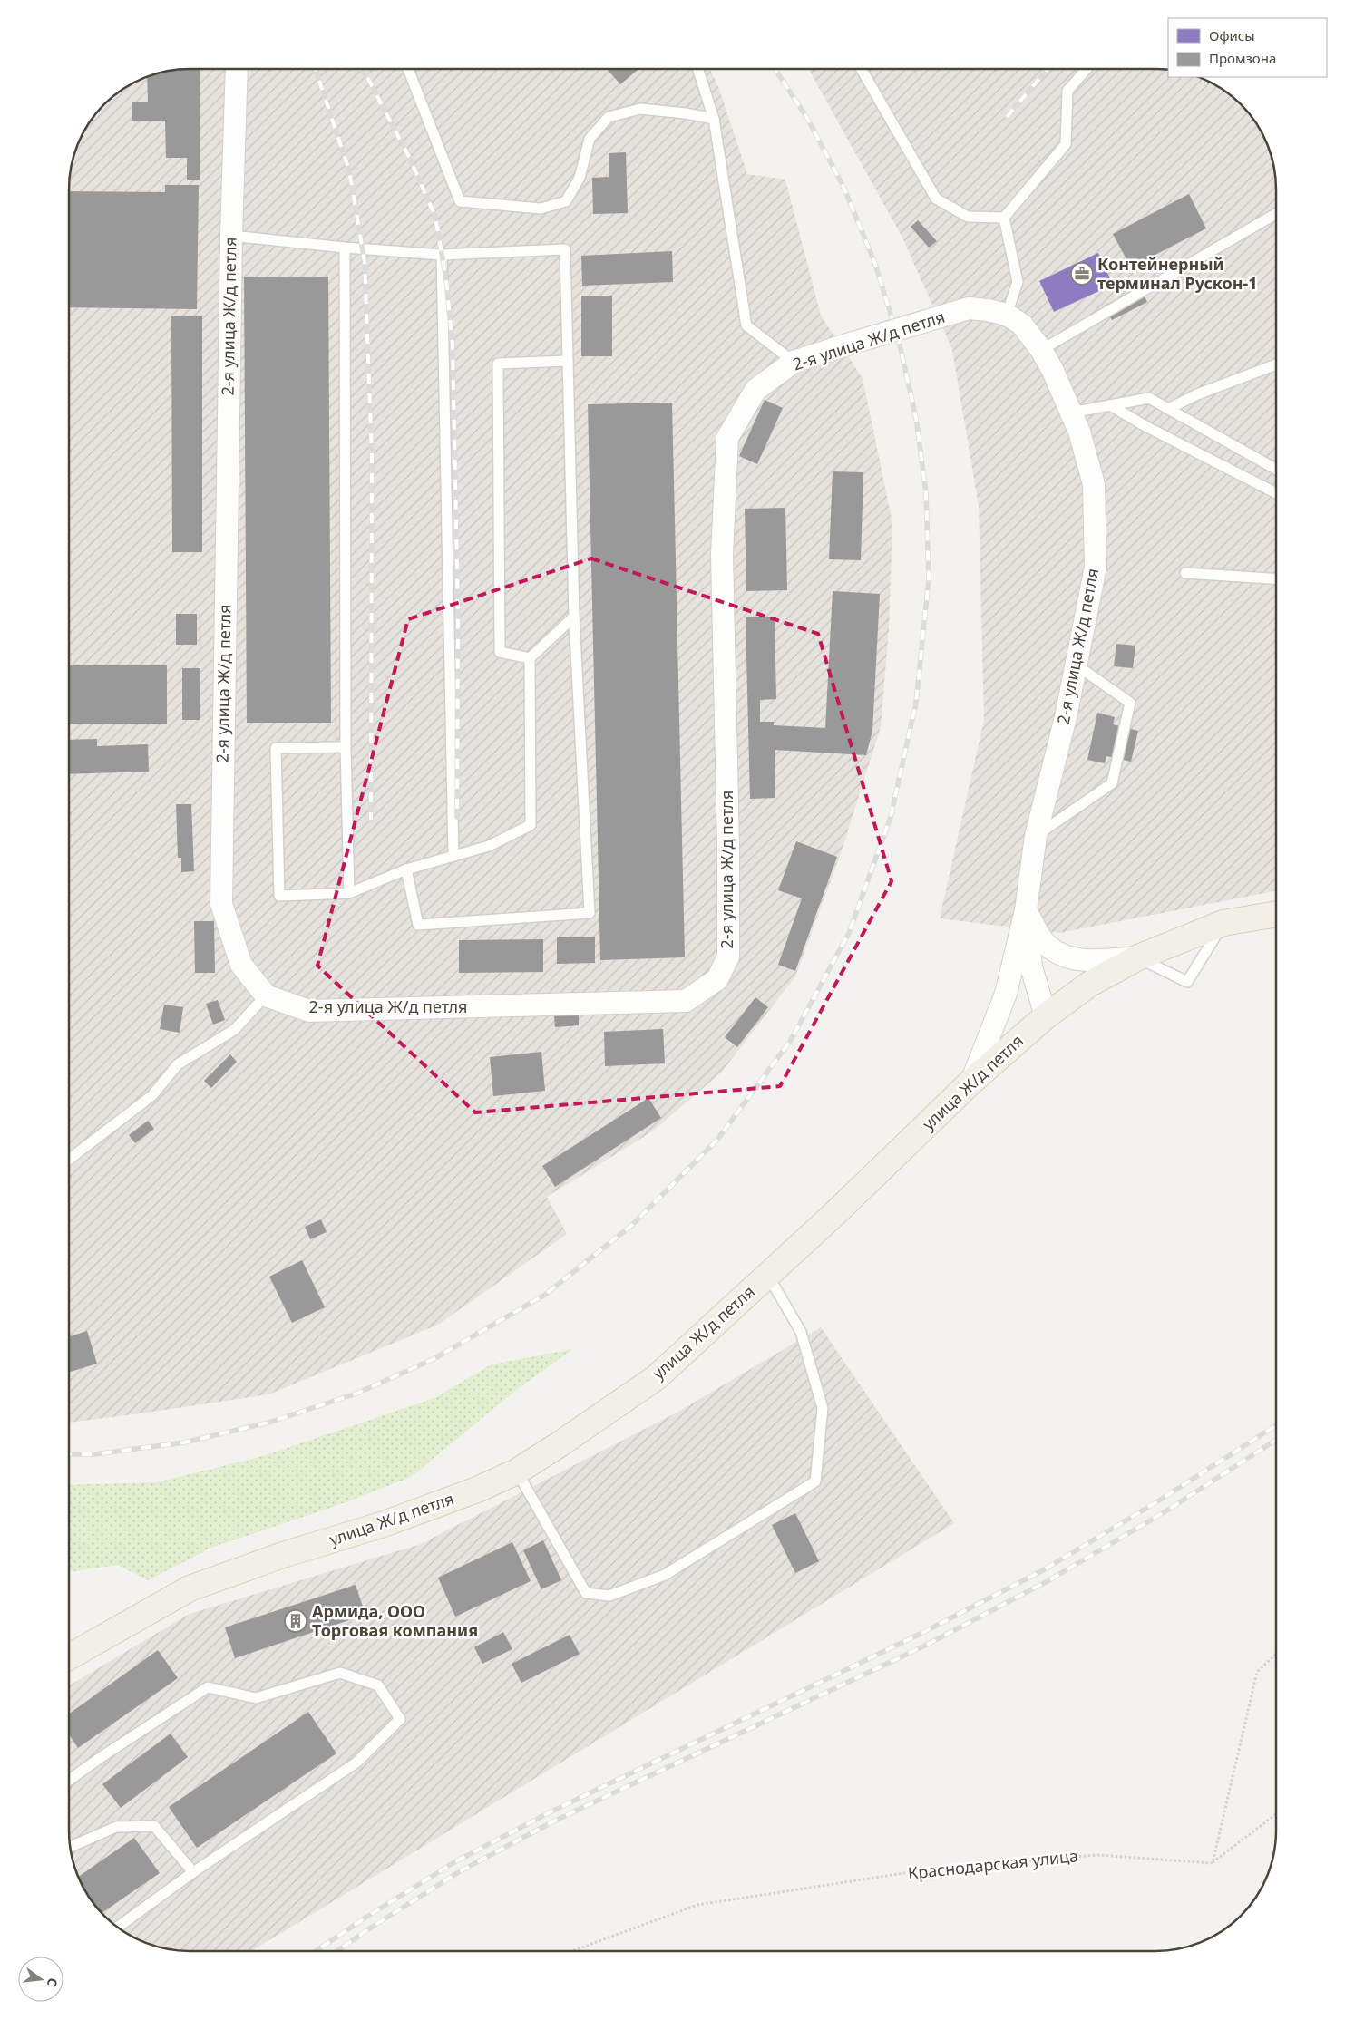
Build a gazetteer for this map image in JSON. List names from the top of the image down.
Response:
{
  "streets": {
    "main road": ["улица Ж/д петля"],
    "street": ["2-я улица Ж/д петля"],
    "path": ["Краснодарская улица"]
  },
  "crossings": [
    ["2-я улица Ж/д петля", "улица Ж/д петля"]
  ],
  "places": {
    "office": ["Контейнерный терминал Рускон-1"],
    "building": ["Армида, ООО Торговая компания"]
  },
  "legend": ["Офисы", "Промзона"],
  "north": "right"
}
